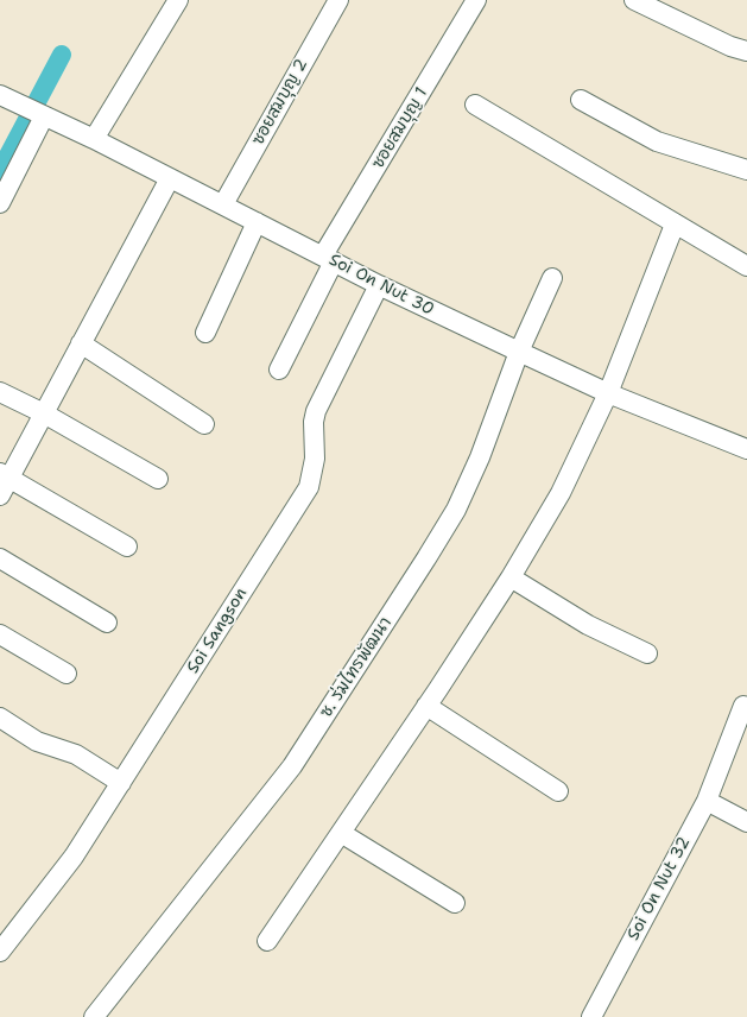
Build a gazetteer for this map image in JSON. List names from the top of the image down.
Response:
{
  "streets": {
    "street": [
      "ซอยสมบุญ 2",
      "ซอยสมบุญ 1",
      "Soi On Nut 30",
      "Soi Sangson",
      "ซ. ร่มไทรพัฒนา",
      "Soi On Nut 32"
    ]
  },
  "crossings": [
    ["ซอยสมบุญ 2", "Soi On Nut 30"],
    ["ซอยสมบุญ 1", "Soi On Nut 30"],
    ["Soi On Nut 30", "Soi Sangson"],
    ["Soi On Nut 30", "ซ. ร่มไทรพัฒนา"]
  ]
}
